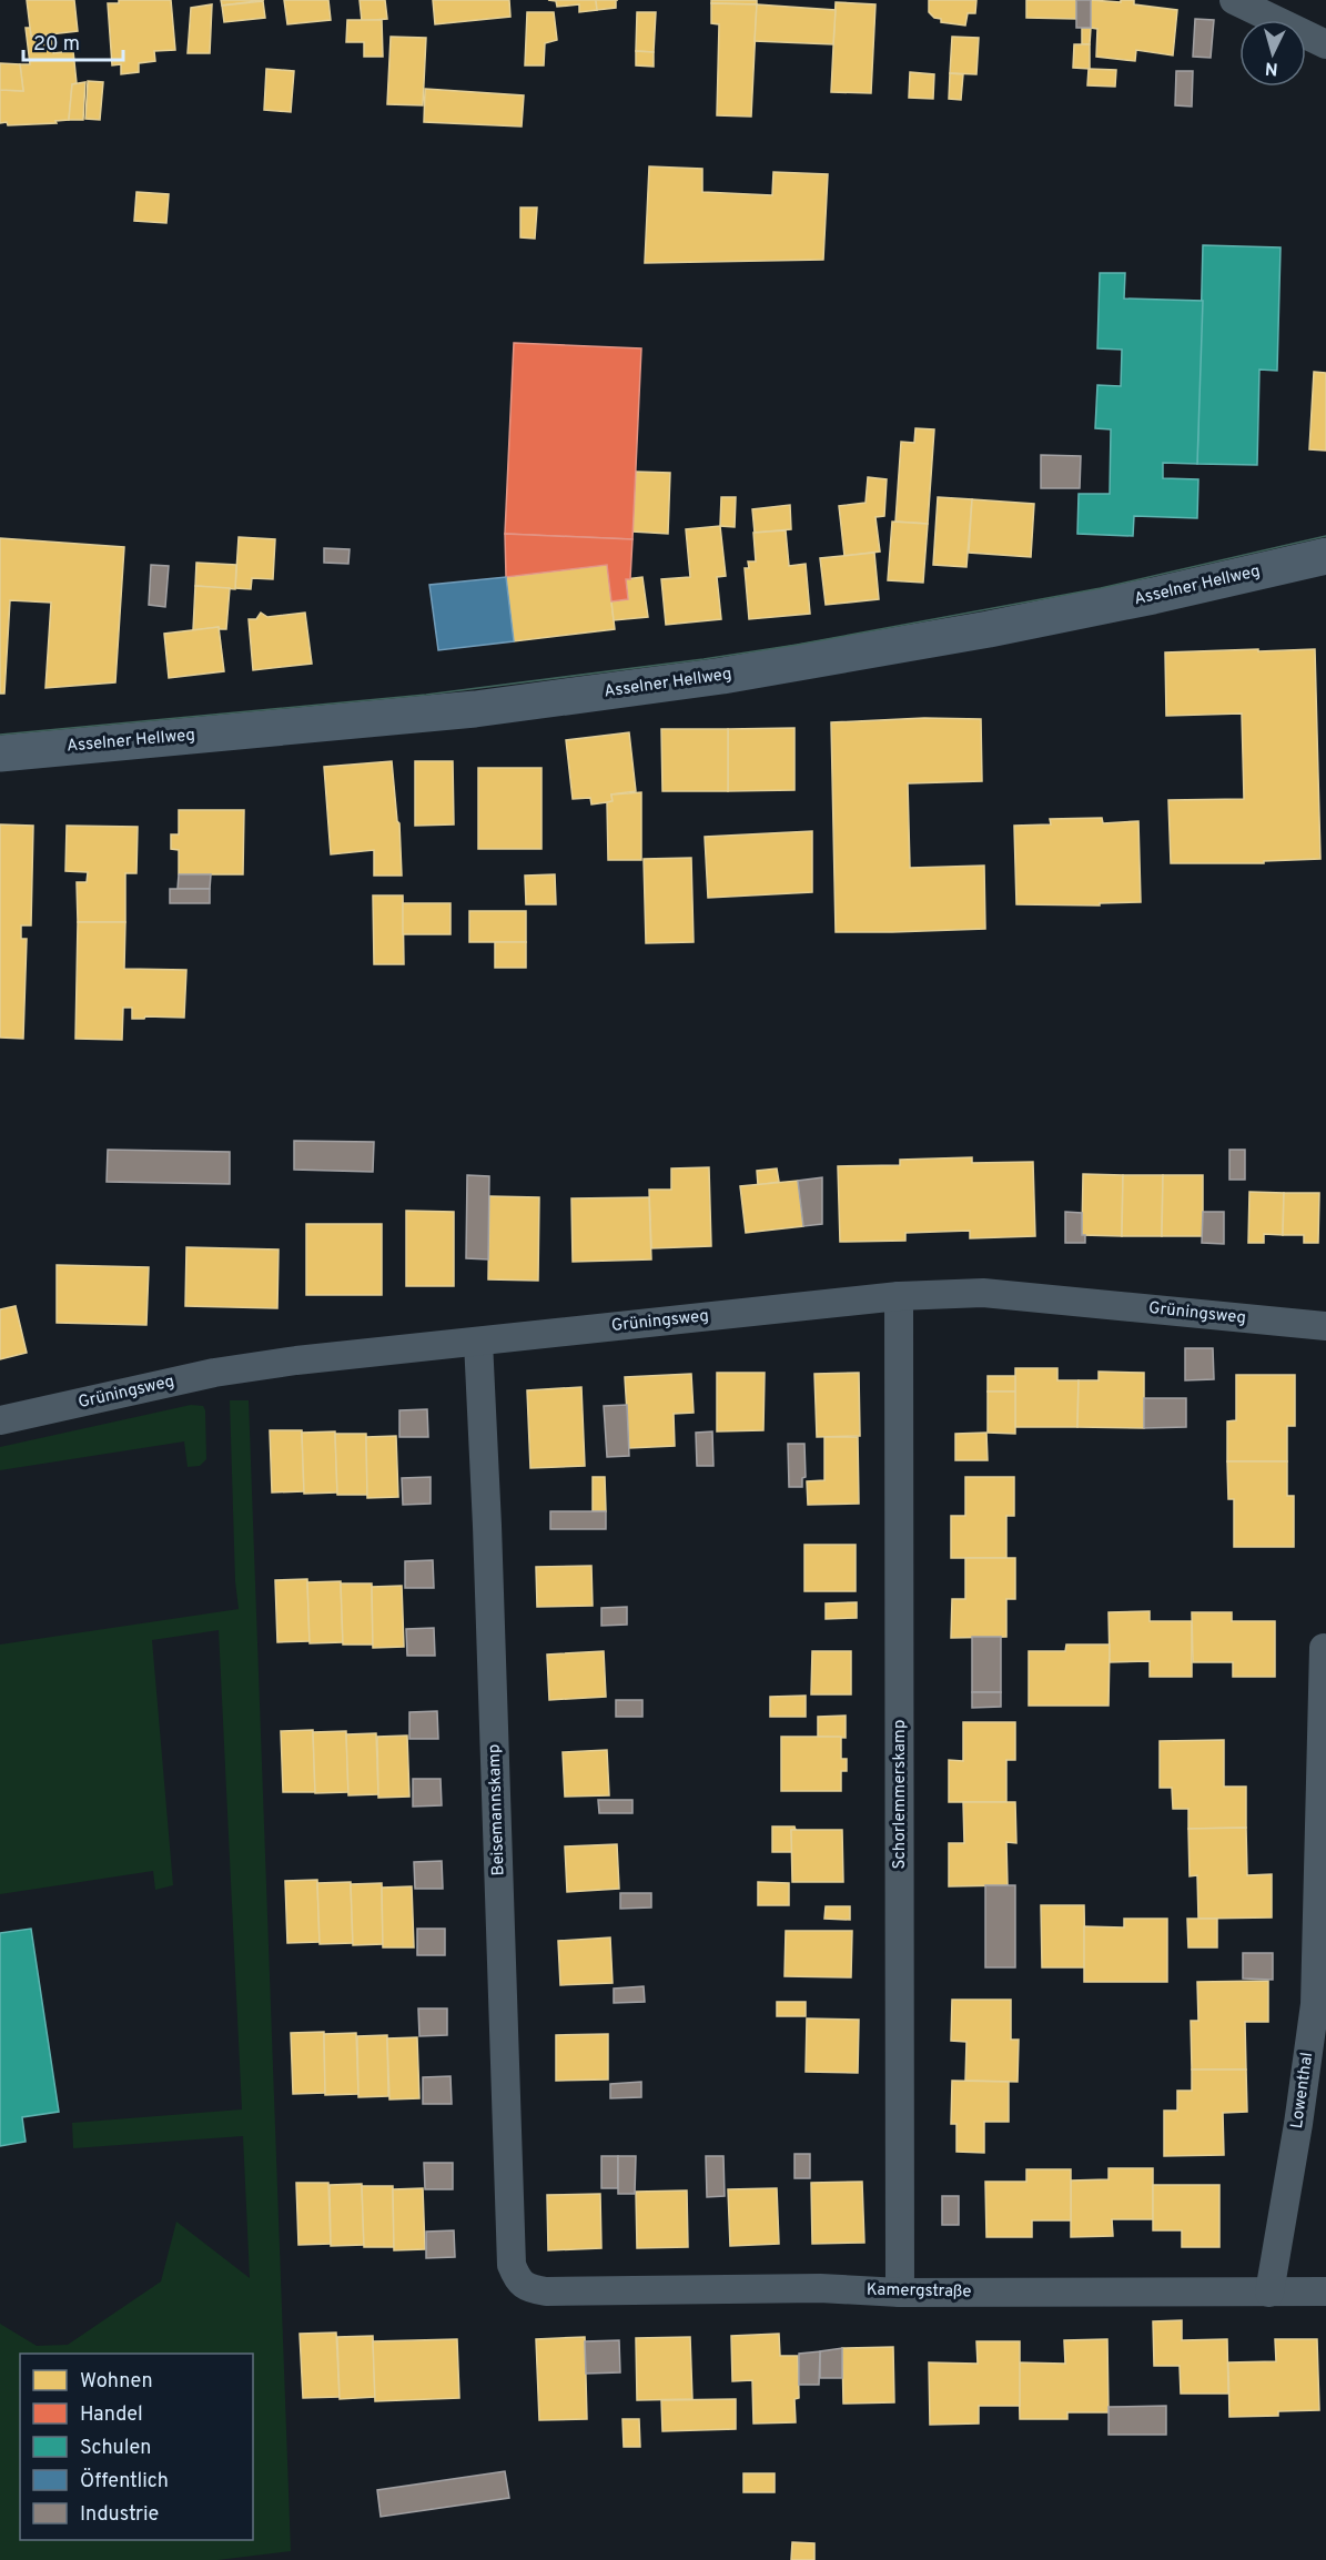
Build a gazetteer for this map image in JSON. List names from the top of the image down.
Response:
{
  "streets": {
    "main road": ["Asselner Hellweg"],
    "street": [
      "Grüningsweg",
      "Schorlemmerskamp",
      "Beisemannskamp",
      "Lowenthal",
      "Kamergstraße"
    ]
  },
  "crossings": [
    ["Grüningsweg", "Schorlemmerskamp"],
    ["Grüningsweg", "Beisemannskamp"],
    ["Schorlemmerskamp", "Kamergstraße"],
    ["Beisemannskamp", "Kamergstraße"],
    ["Lowenthal", "Kamergstraße"]
  ],
  "legend": [
    "Wohnen",
    "Handel",
    "Schulen",
    "Öffentlich",
    "Industrie"
  ],
  "scale_bar": "20 m",
  "north": "bottom"
}
